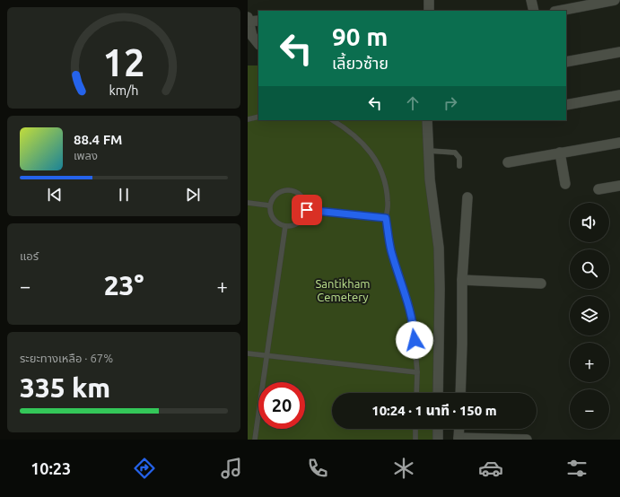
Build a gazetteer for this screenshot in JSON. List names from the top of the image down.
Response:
{
  "parks": ["Santikham Cemetery"],
  "page": {
    "turn": ["90 m", "เลี้ยวซ้าย"],
    "song": ["88.4 FM", "เพลง"],
    "map_buttons": ["+", "−"],
    "tile": [
      "แอร์",
      ["ระยะทางเหลือ · 67%", "335 km"]
    ],
    "heat": ["−", "23°", "+"],
    "limit": "20",
    "trip": "10:24 · 1 นาที · 150 m",
    "tabs": "10:23",
    "gauge": ["12", "km/h"]
  }
}
